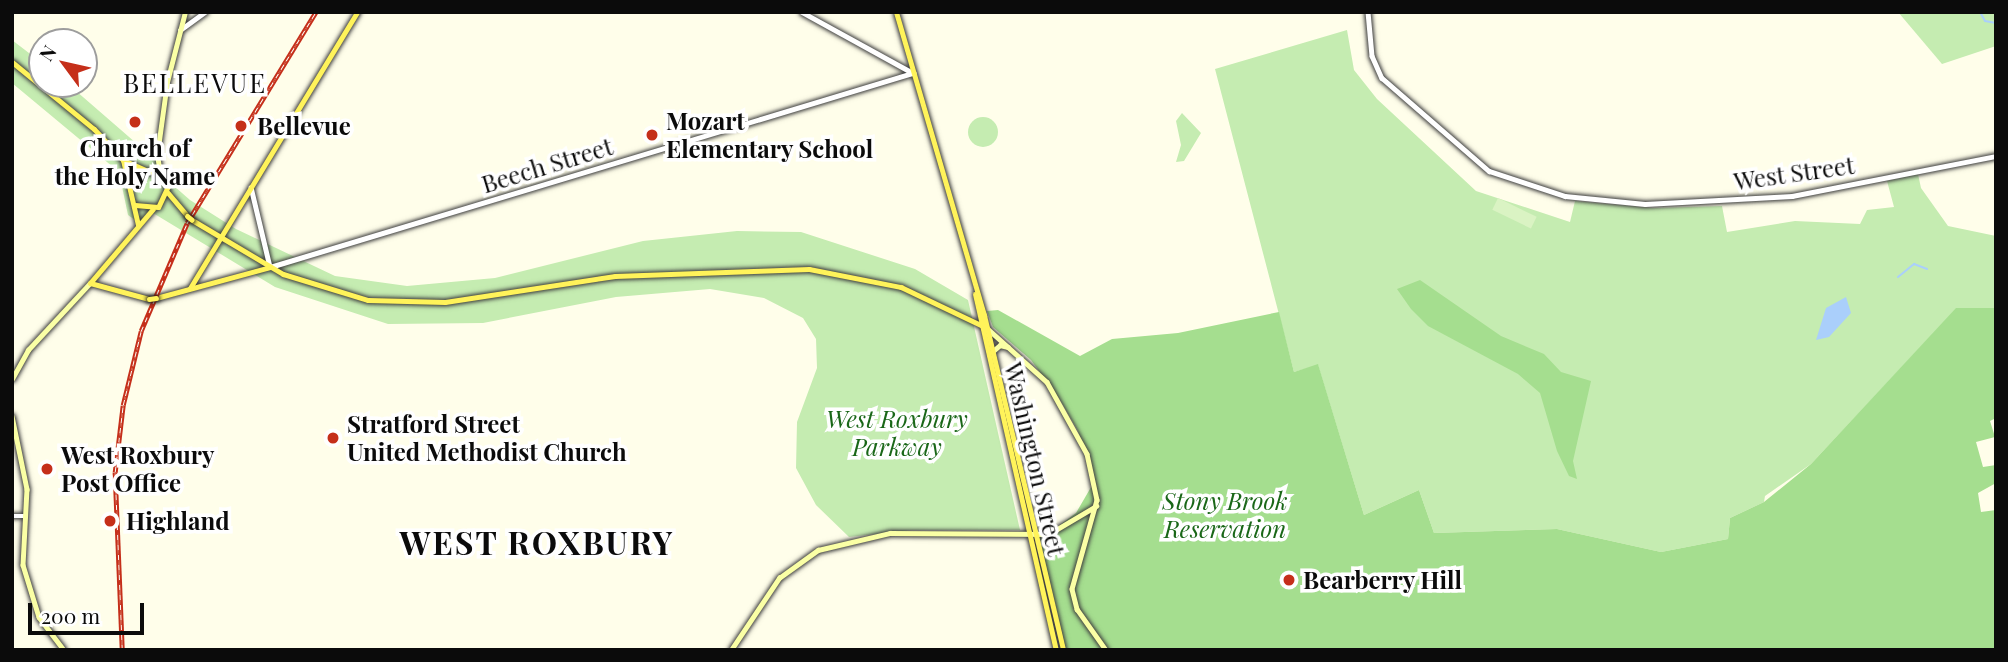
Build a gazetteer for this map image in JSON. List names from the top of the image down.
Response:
{
  "streets": {
    "main road": ["Beech Street", "Washington Street"],
    "street": ["West Street"]
  },
  "crossings": [
    ["Beech Street", "Washington Street"]
  ],
  "districts": ["BELLEVUE", "WEST ROXBURY"],
  "parks": ["West Roxbury Parkway", "Stony Brook Reservation"],
  "places": [
    "Church of the Holy Name",
    "Bellevue",
    "Mozart Elementary School",
    "Stratford Street United Methodist Church",
    "West Roxbury Post Office",
    "Highland",
    "Bearberry Hill"
  ],
  "scale_bar": "200 m",
  "north": "top left"
}
